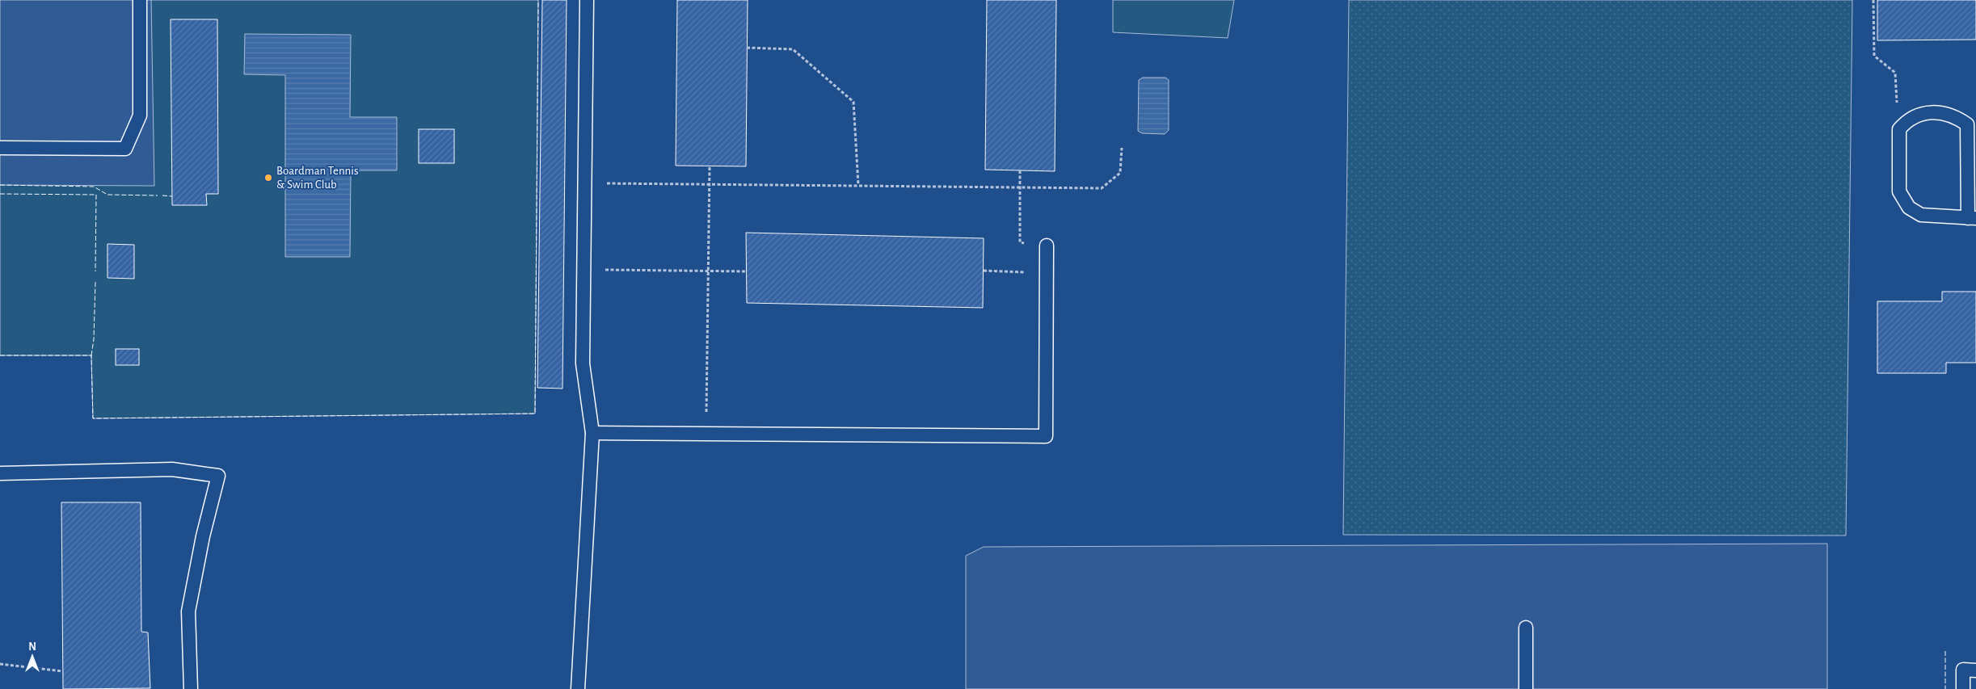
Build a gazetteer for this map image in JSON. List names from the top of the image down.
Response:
{
  "places": ["Boardman Tennis & Swim Club"],
  "north": "top"
}
